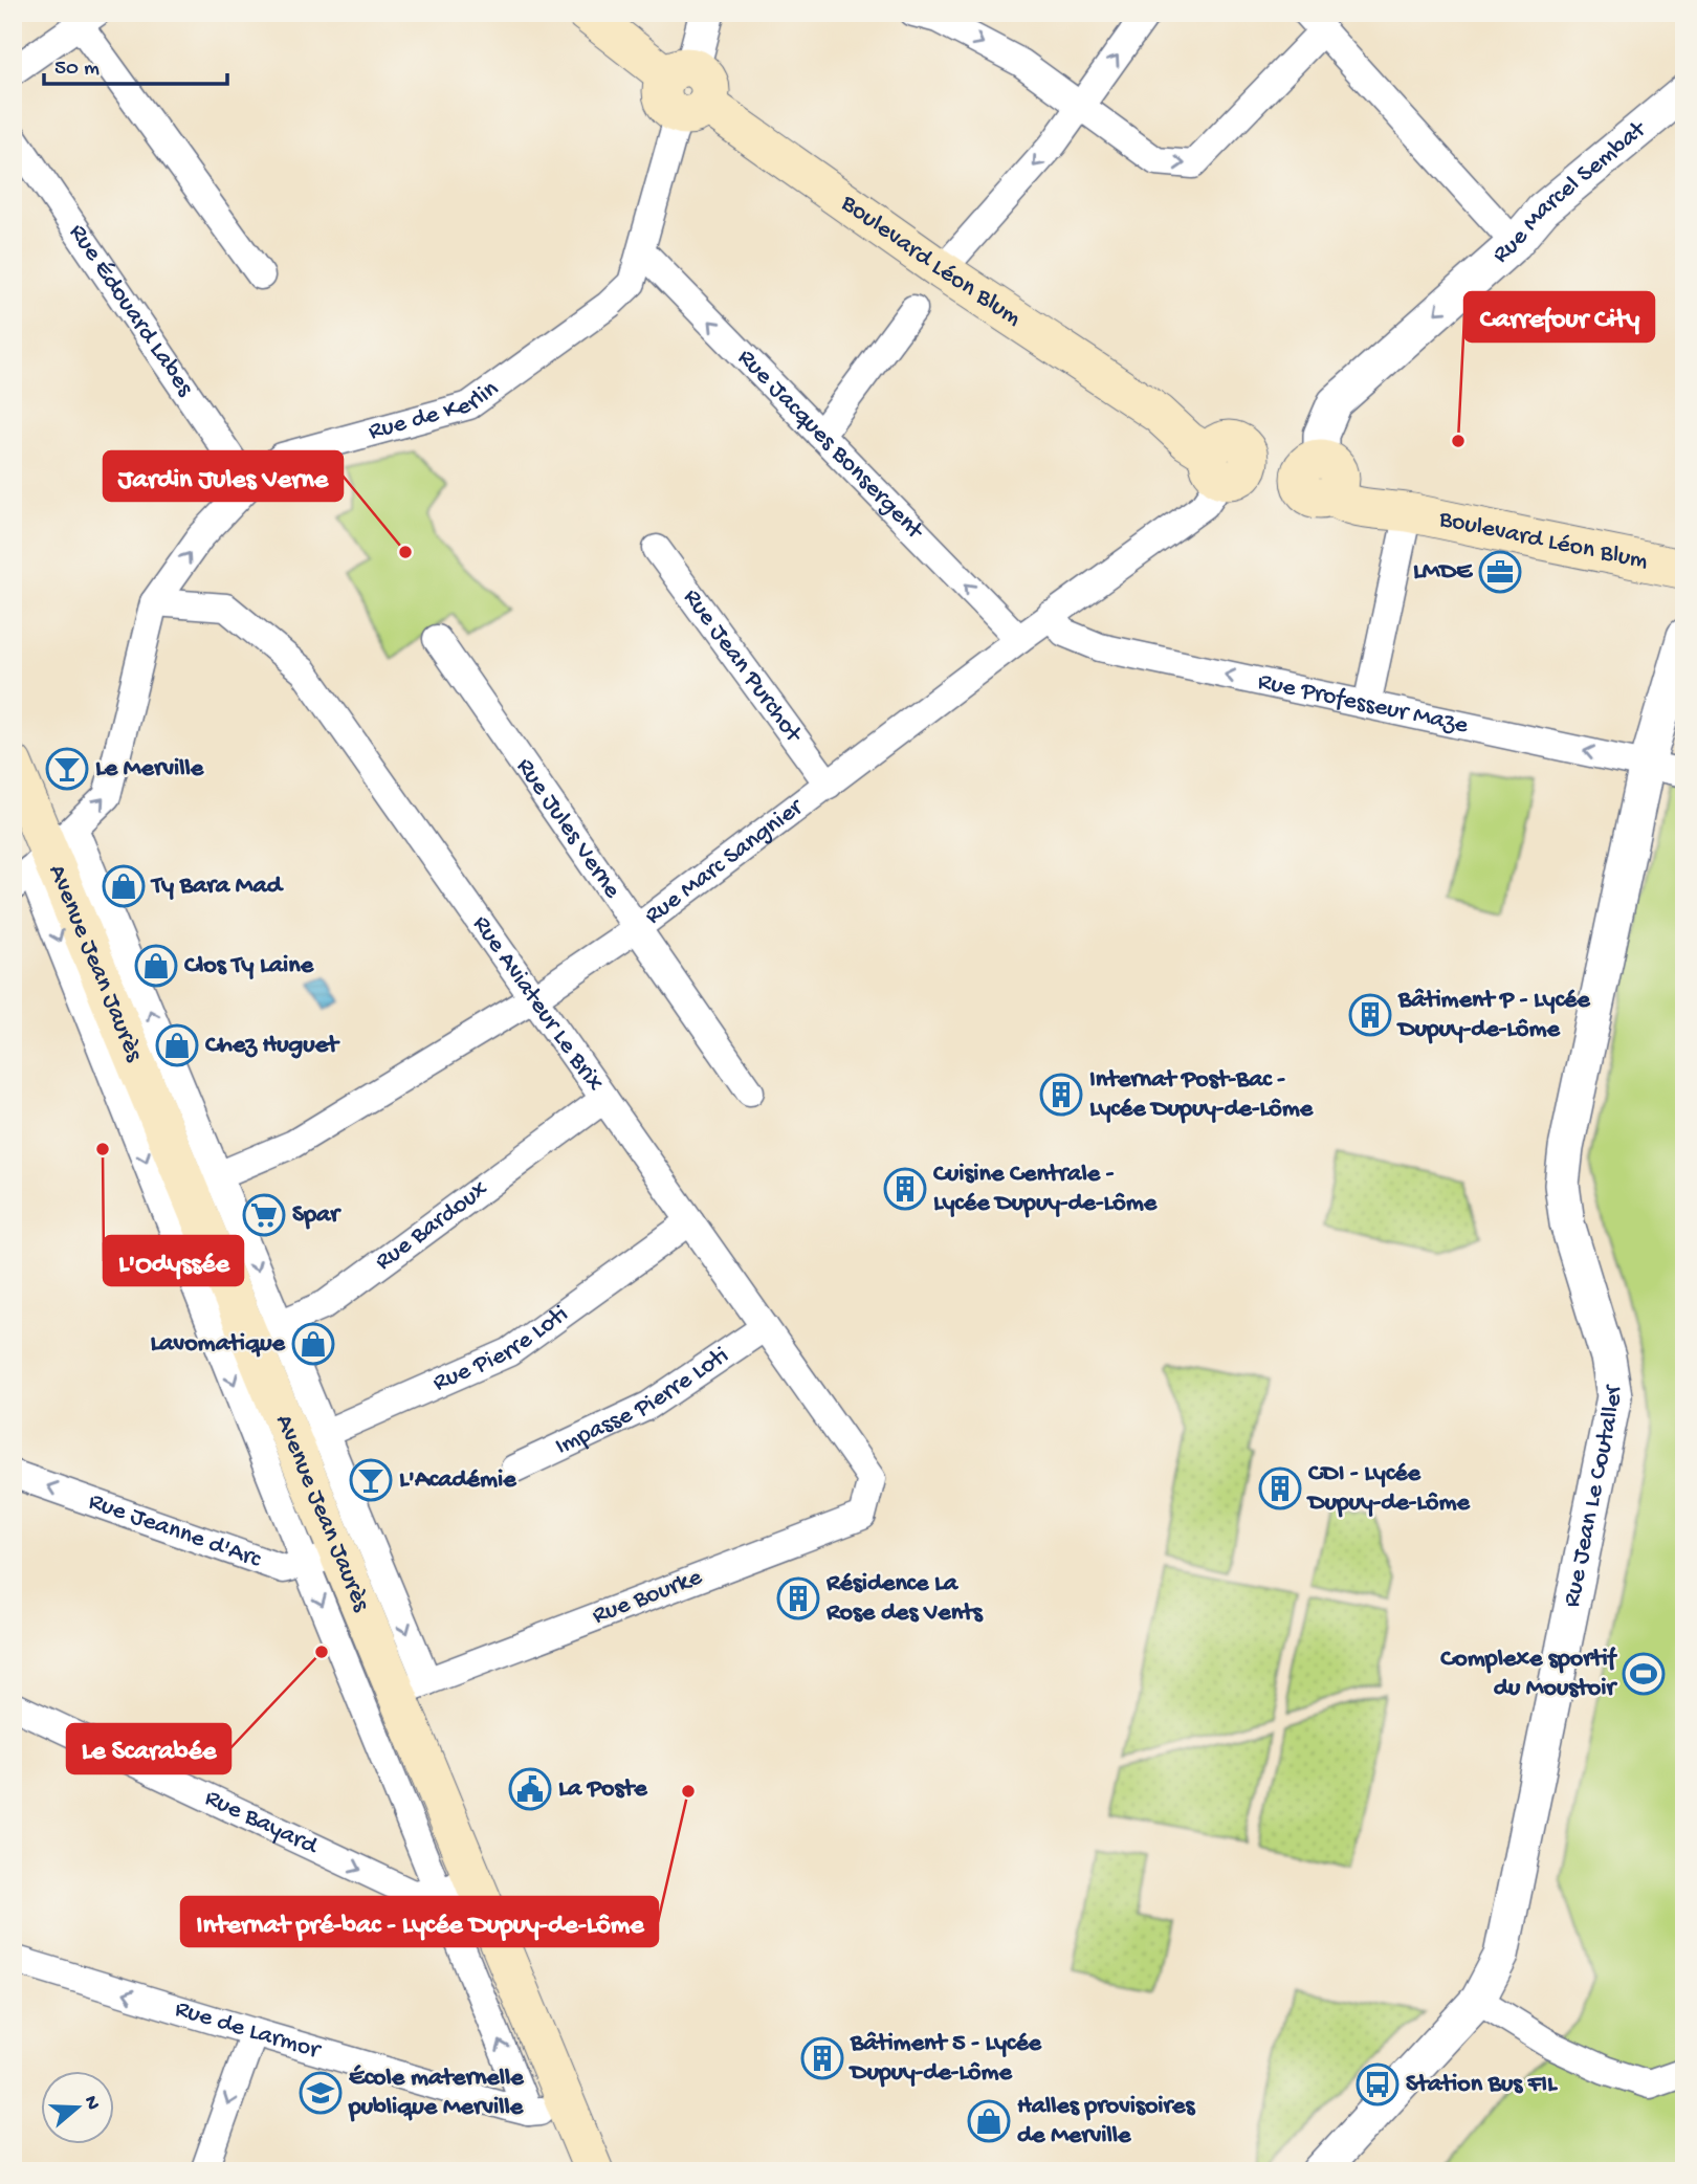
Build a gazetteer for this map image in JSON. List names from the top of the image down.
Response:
{
  "streets": {
    "main road": ["Boulevard Léon Blum", "Avenue Jean Jaurès"],
    "street": [
      "Rue Marcel Sembat",
      "Rue Édouard Labes",
      "Rue de Kerlin",
      "Rue Jacques Bonsergent",
      "Rue Jean Purchot",
      "Rue Professeur Maze",
      "Rue Jules Verne",
      "Rue Marc Sangnier",
      "Rue Aviateur Le Brix",
      "Rue Bardoux",
      "Rue Pierre Loti",
      "Impasse Pierre Loti",
      "Rue Jean Le Coutaller",
      "Rue Jeanne d'Arc",
      "Rue Bourke",
      "Rue Bayard",
      "Rue de Larmor"
    ]
  },
  "crossings": [
    ["Rue Marcel Sembat", "Boulevard Léon Blum"],
    ["Boulevard Léon Blum", "Rue de Kerlin"],
    ["Boulevard Léon Blum", "Rue Marc Sangnier"],
    ["Rue Édouard Labes", "Rue de Kerlin"],
    ["Rue de Kerlin", "Rue Jacques Bonsergent"],
    ["Rue de Kerlin", "Avenue Jean Jaurès"],
    ["Rue de Kerlin", "Rue Aviateur Le Brix"],
    ["Rue Jacques Bonsergent", "Rue Marc Sangnier"],
    ["Rue Jean Purchot", "Rue Marc Sangnier"],
    ["Rue Professeur Maze", "Rue Marc Sangnier"],
    ["Rue Professeur Maze", "Rue Jean Le Coutaller"],
    ["Rue Jules Verne", "Rue Marc Sangnier"],
    ["Rue Marc Sangnier", "Avenue Jean Jaurès"],
    ["Rue Marc Sangnier", "Rue Aviateur Le Brix"],
    ["Avenue Jean Jaurès", "Rue Bardoux"],
    ["Avenue Jean Jaurès", "Rue Pierre Loti"],
    ["Avenue Jean Jaurès", "Rue Jeanne d'Arc"],
    ["Avenue Jean Jaurès", "Rue Bourke"],
    ["Avenue Jean Jaurès", "Rue Bayard"],
    ["Avenue Jean Jaurès", "Rue de Larmor"],
    ["Rue Aviateur Le Brix", "Rue Bardoux"],
    ["Rue Aviateur Le Brix", "Rue Pierre Loti"],
    ["Rue Aviateur Le Brix", "Impasse Pierre Loti"],
    ["Rue Aviateur Le Brix", "Rue Bourke"]
  ],
  "one_way": [
    "Rue Marcel Sembat",
    "Rue de Kerlin",
    "Rue Jacques Bonsergent",
    "Rue Professeur Maze",
    "Rue Jeanne d'Arc",
    "Rue Bayard",
    "Rue de Larmor"
  ],
  "places": {
    "other": [
      "Carrefour City",
      "Jardin Jules Verne",
      "L'Odyssée",
      "Le Scarabée",
      "Internat pré-bac - Lycée Dupuy-de-Lôme"
    ],
    "office": ["LMDE"],
    "bar": ["Le Merville", "L'Académie"],
    "shop": [
      "Ty Bara Mad",
      "Clos Ty Laine",
      "Chez Huguet",
      "Lavomatique",
      "Halles provisoires de Merville"
    ],
    "building": [
      "Bâtiment P - Lycée Dupuy-de-Lôme",
      "Internat Post-Bac - Lycée Dupuy-de-Lôme",
      "Cuisine Centrale - Lycée Dupuy-de-Lôme",
      "CDI - Lycée Dupuy-de-Lôme",
      "Résidence La Rose des Vents",
      "Bâtiment 5 - Lycée Dupuy-de-Lôme"
    ],
    "supermarket": ["Spar"],
    "sports": ["Complexe sportif du Moustoir"],
    "public building": ["La Poste"],
    "bus stop": ["Station Bus FIL"],
    "school or university": ["École maternelle publique Merville"]
  },
  "scale_bar": "50 m",
  "north": "right"
}
